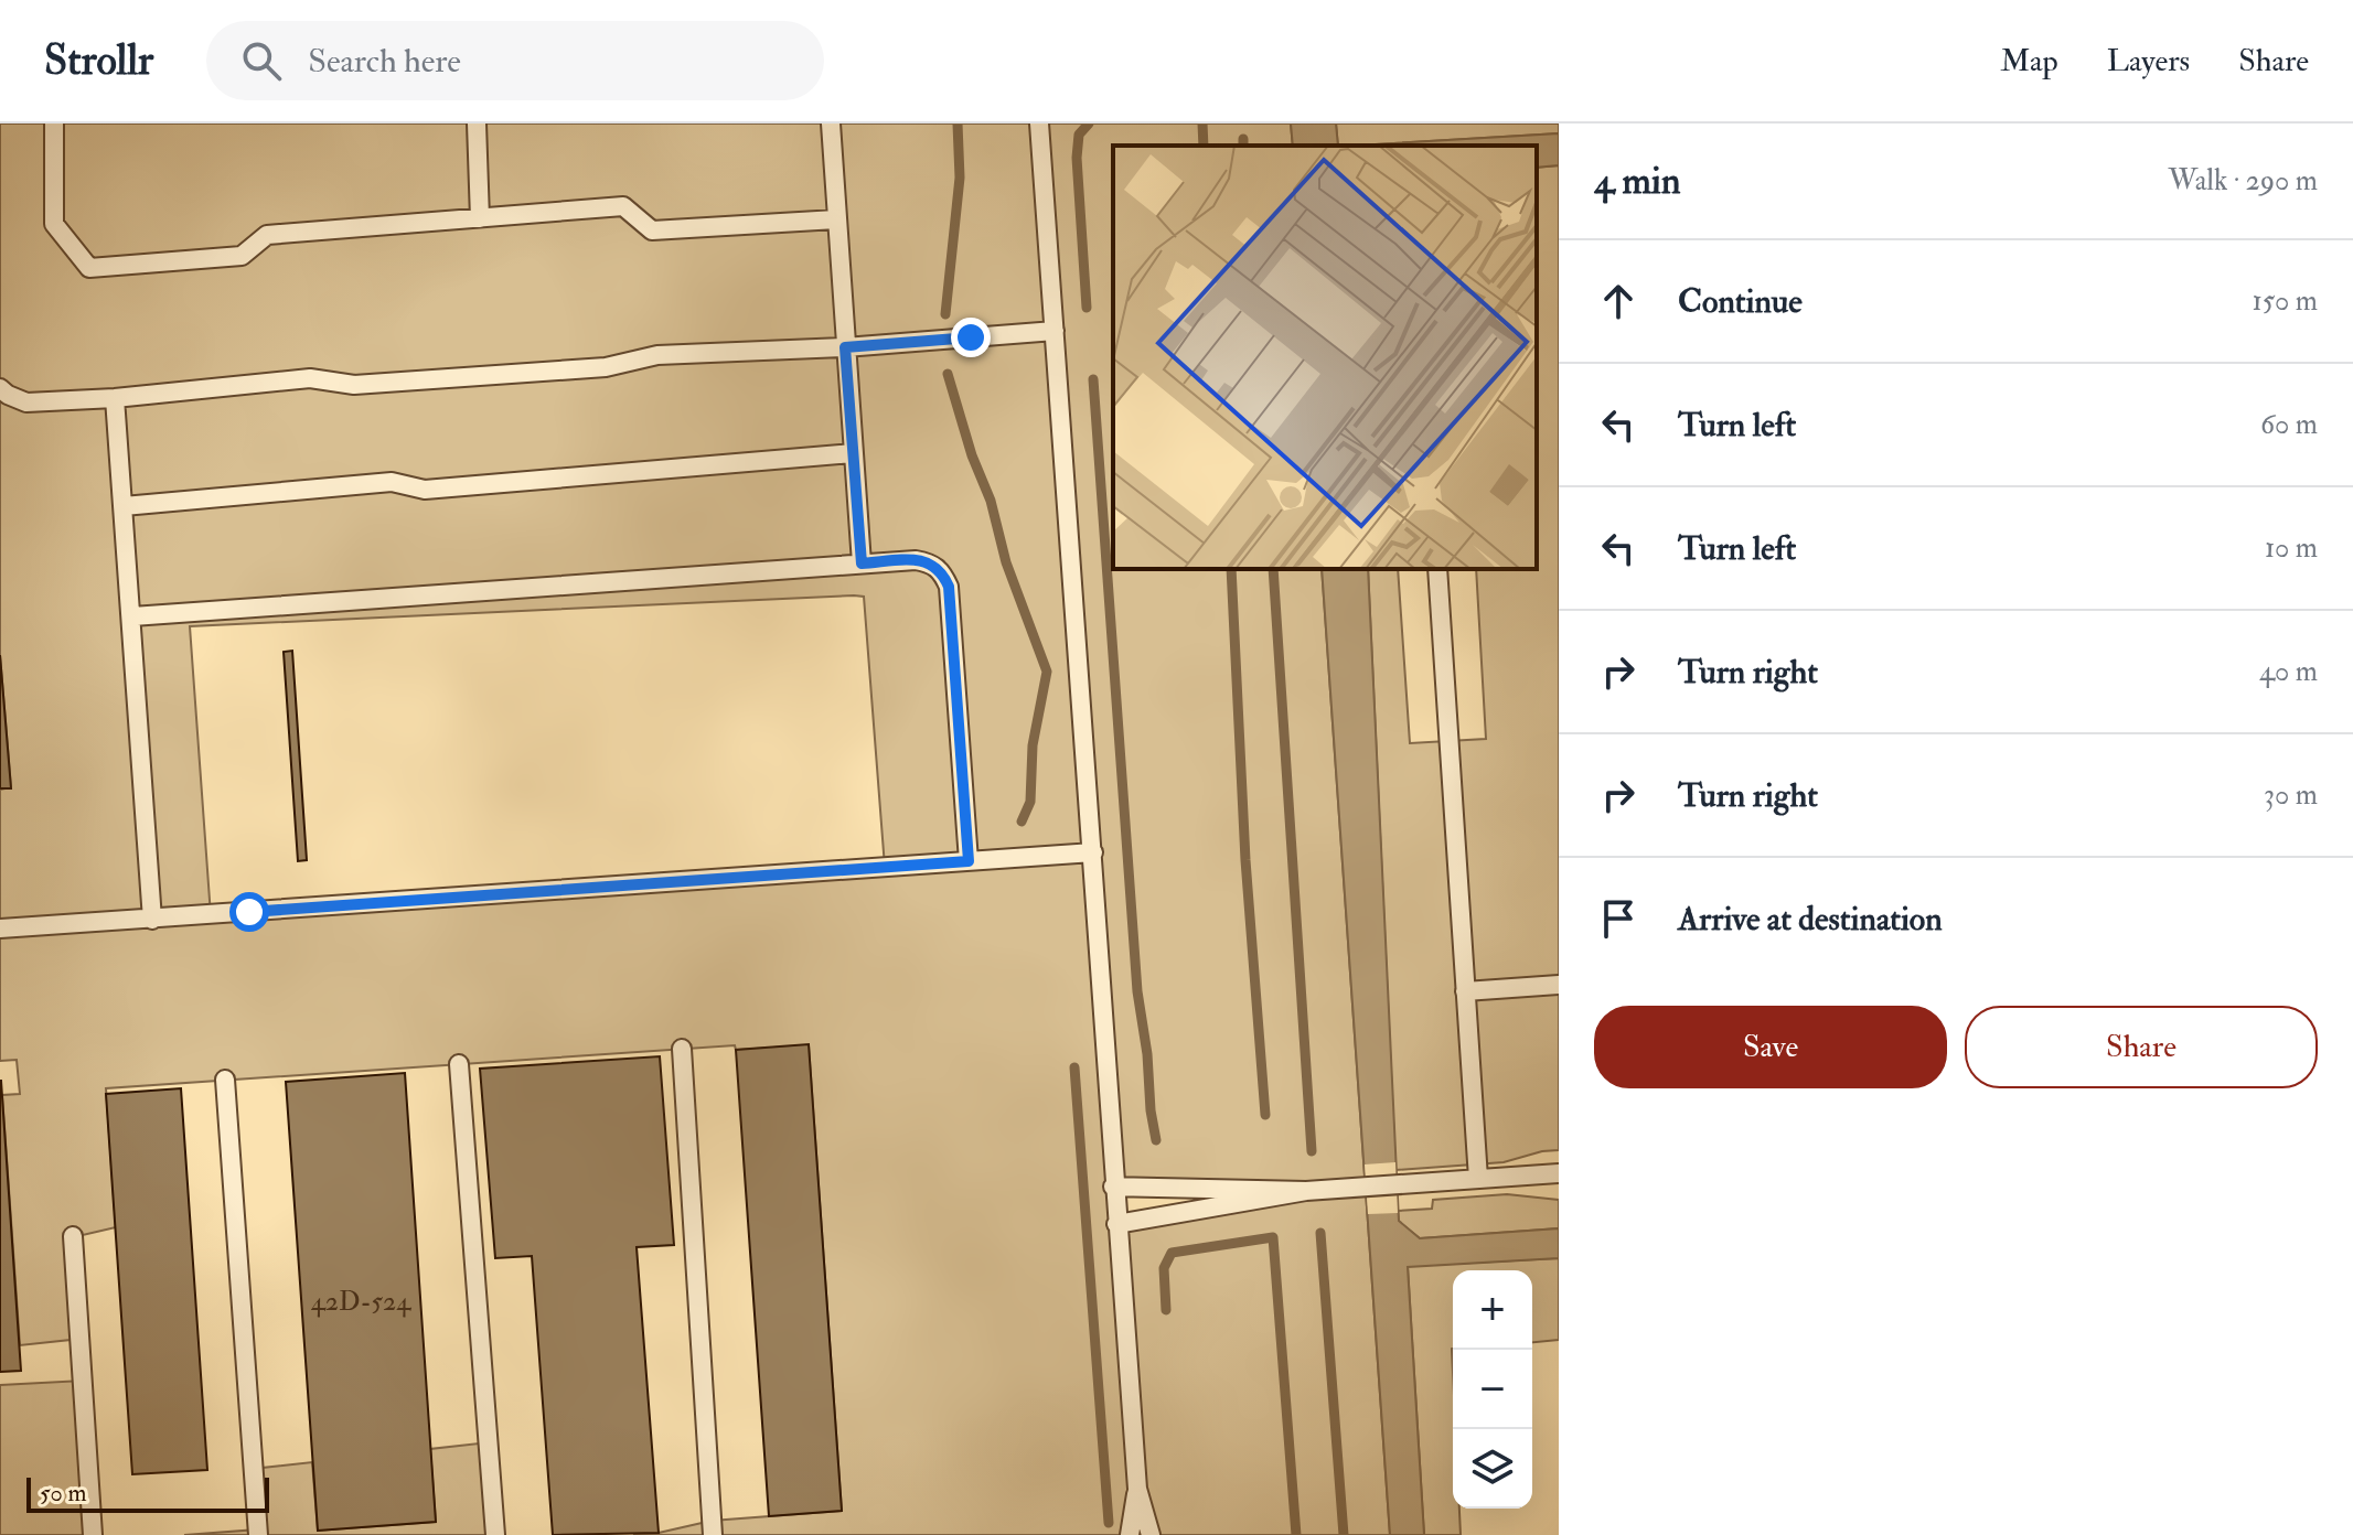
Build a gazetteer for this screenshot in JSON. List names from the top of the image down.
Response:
{
  "house_numbers": ["42D-524"],
  "scale_bar": "50 m",
  "page": {
    "header": "Strollr",
    "search": "Search here",
    "nav": ["Map", "Layers", "Share"],
    "heading": ["4 min", "Walk · 290 m"],
    "list": [
      ["Continue", "150 m"],
      ["Turn left", "60 m"],
      ["Turn left", "10 m"],
      ["Turn right", "40 m"],
      ["Turn right", "30 m"],
      "Arrive at destination"
    ],
    "buttons": ["Save", "Share"],
    "map_buttons": ["+", "−"],
    "scale": "50 m"
  }
}
